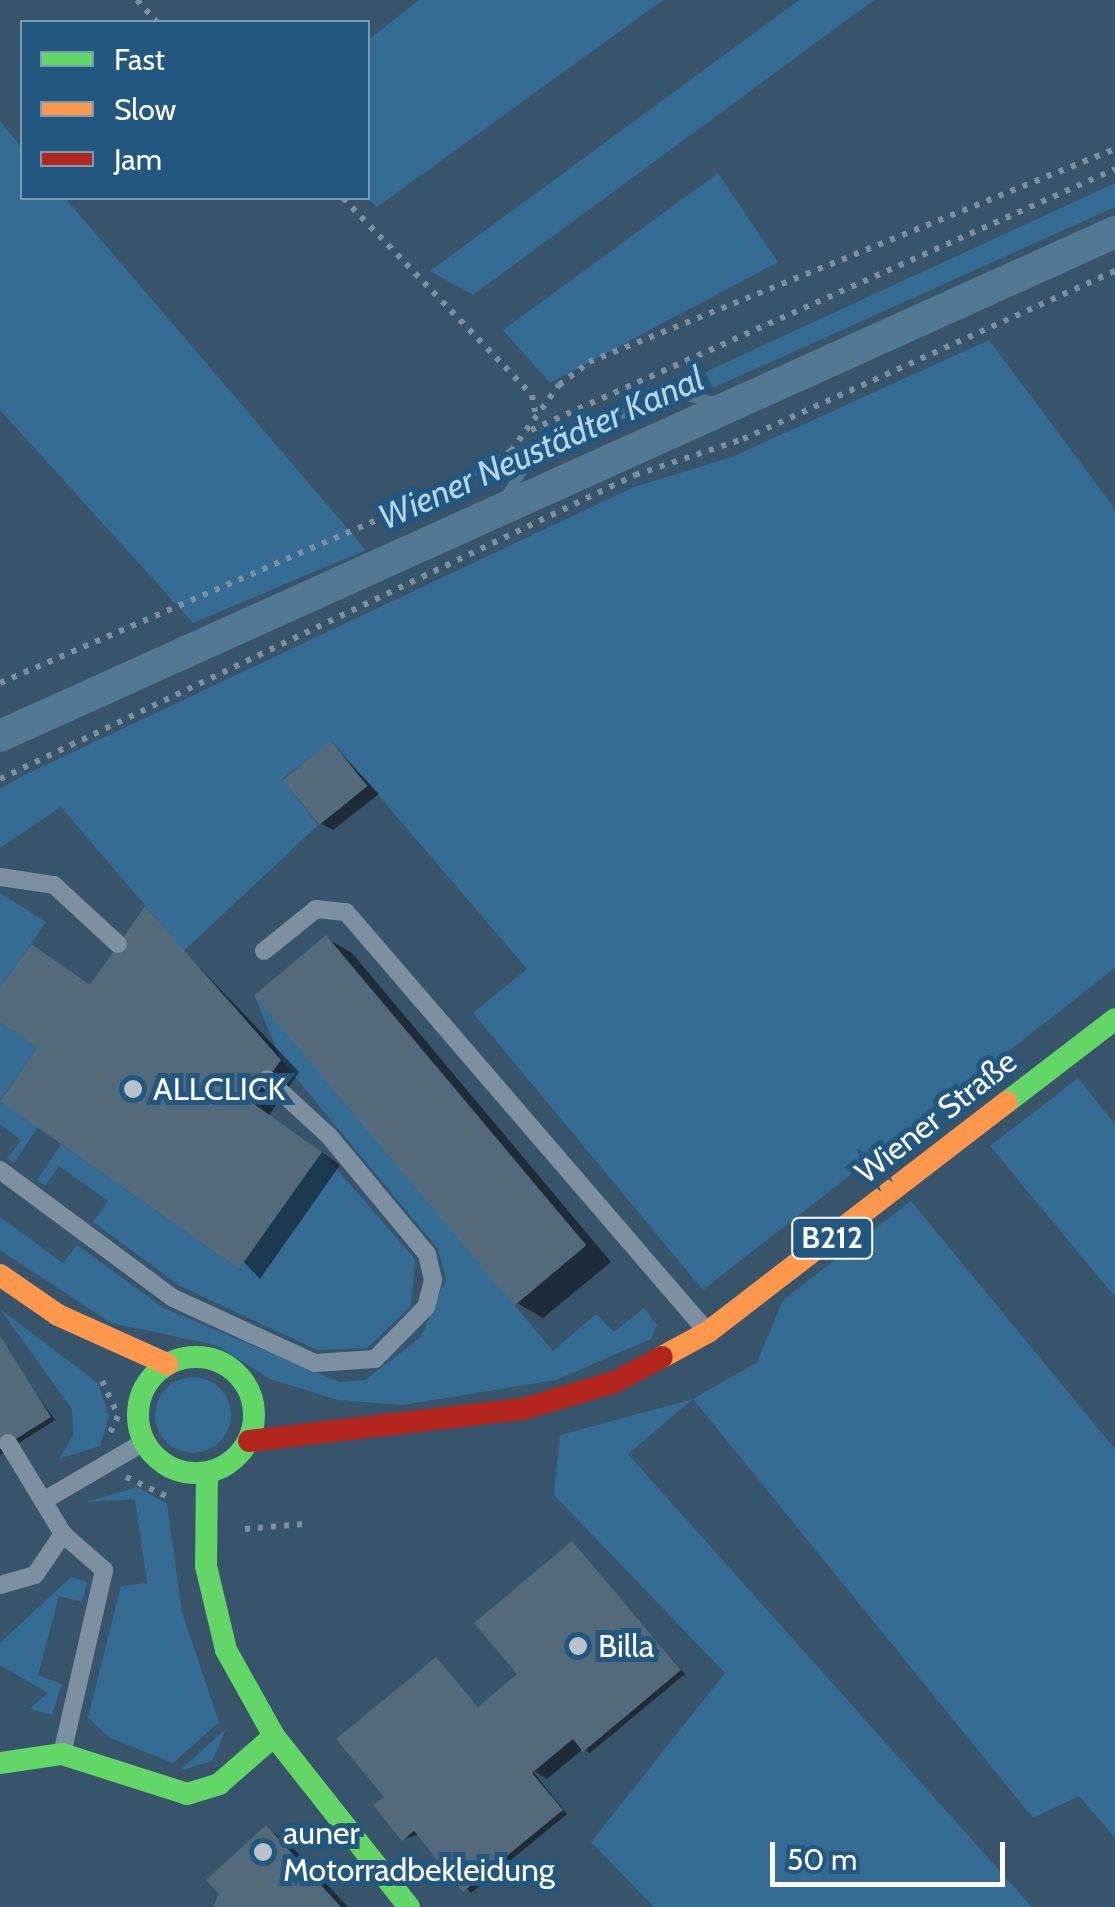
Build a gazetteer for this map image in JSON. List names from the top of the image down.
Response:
{
  "streets": {
    "main road": ["Wiener Straße", "B212"]
  },
  "water": ["Wiener Neustädter Kanal"],
  "places": ["ALLCLICK", "Billa", "auner Motorradbekleidung"],
  "legend": ["Fast", "Slow", "Jam"],
  "scale_bar": "50 m"
}
